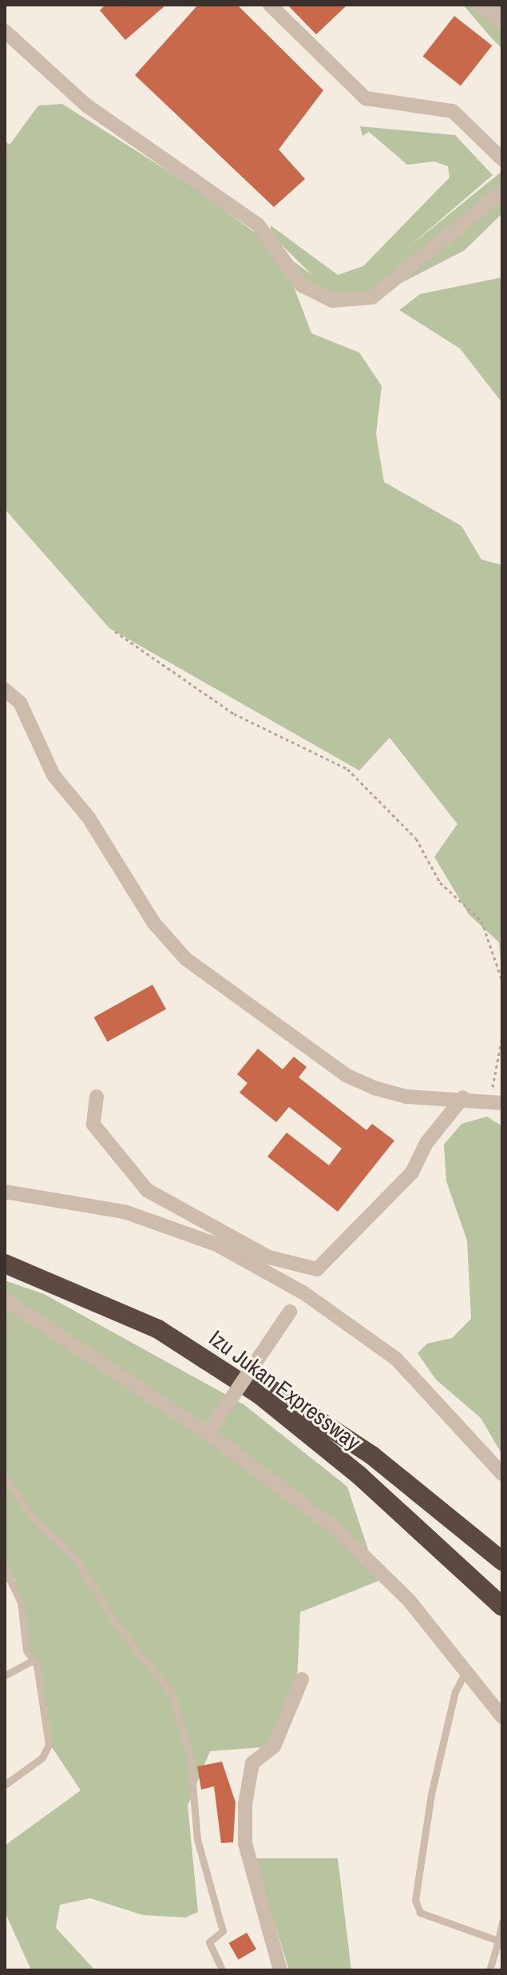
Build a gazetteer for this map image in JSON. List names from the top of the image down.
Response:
{
  "streets": {
    "highway": ["Izu Jukan Expressway"]
  }
}
